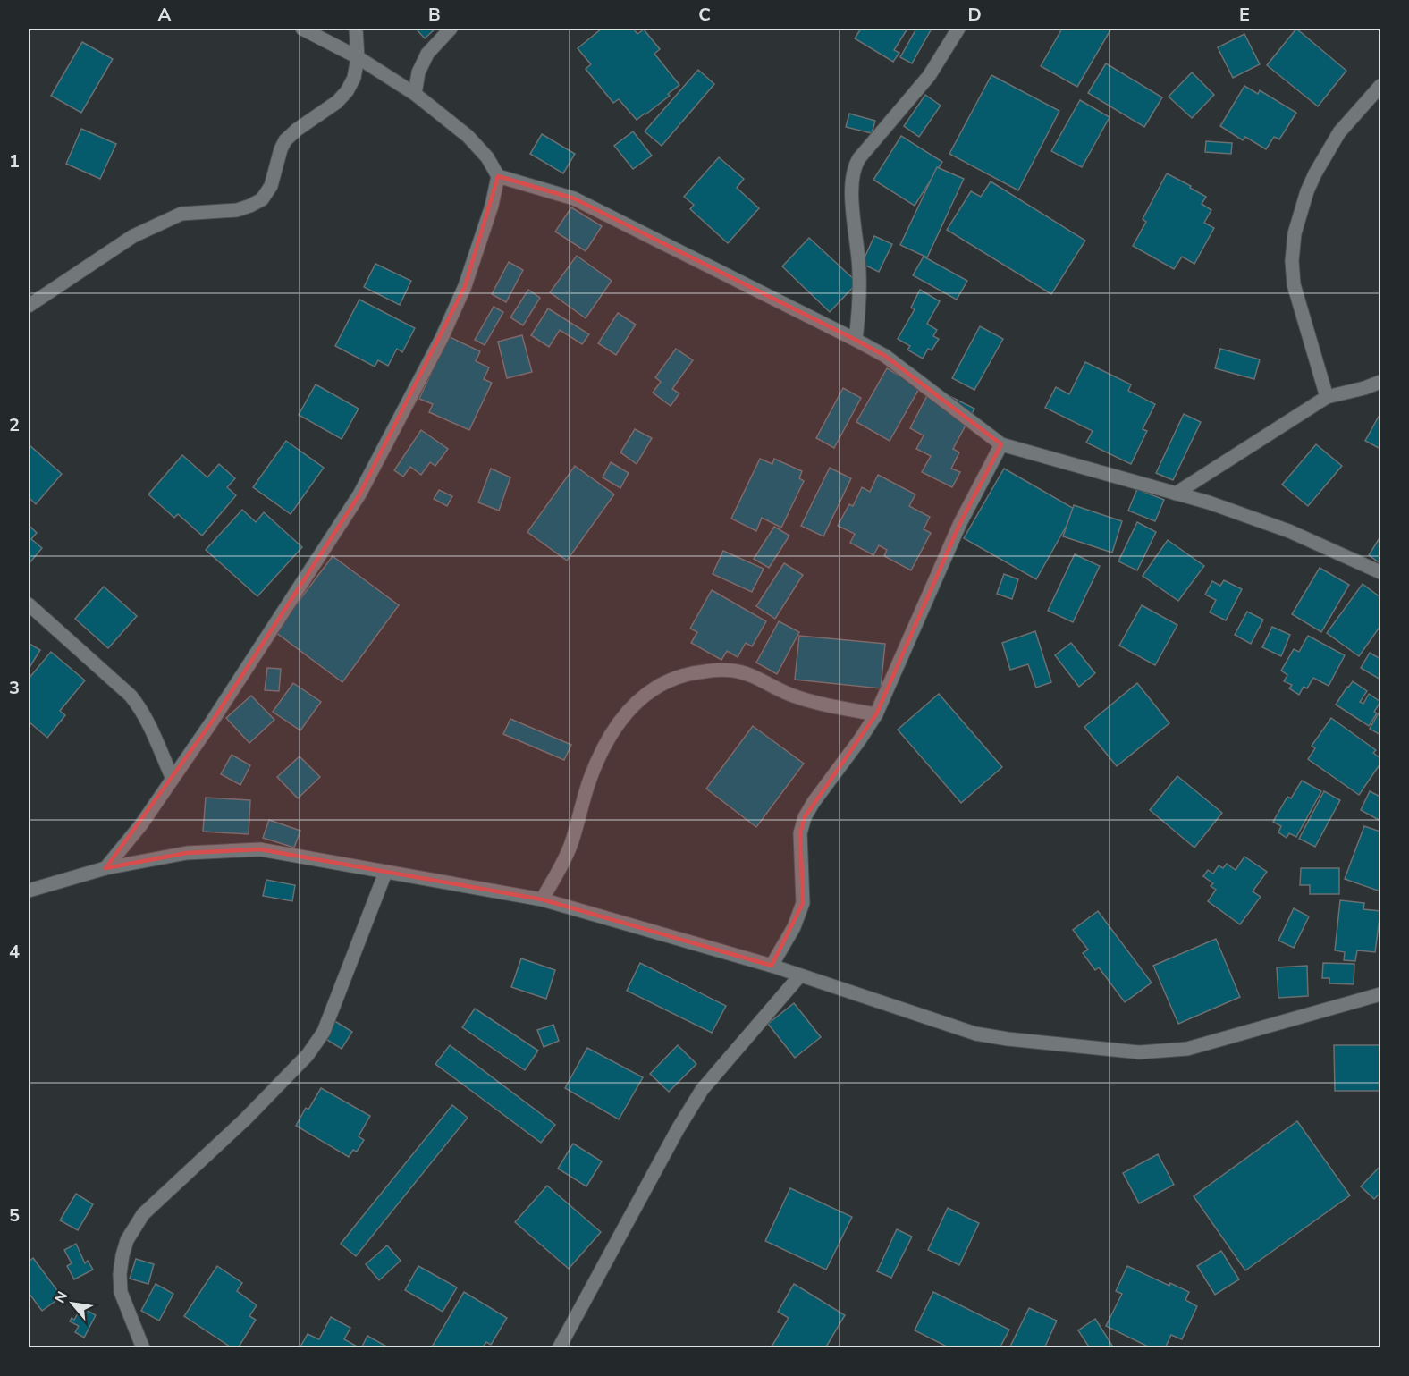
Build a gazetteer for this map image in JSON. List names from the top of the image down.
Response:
{
  "north": "top left",
  "grid": {
    "columns": [
      "A",
      "B",
      "C",
      "D",
      "E"
    ],
    "rows": [
      "1",
      "2",
      "3",
      "4",
      "5"
    ]
  }
}
